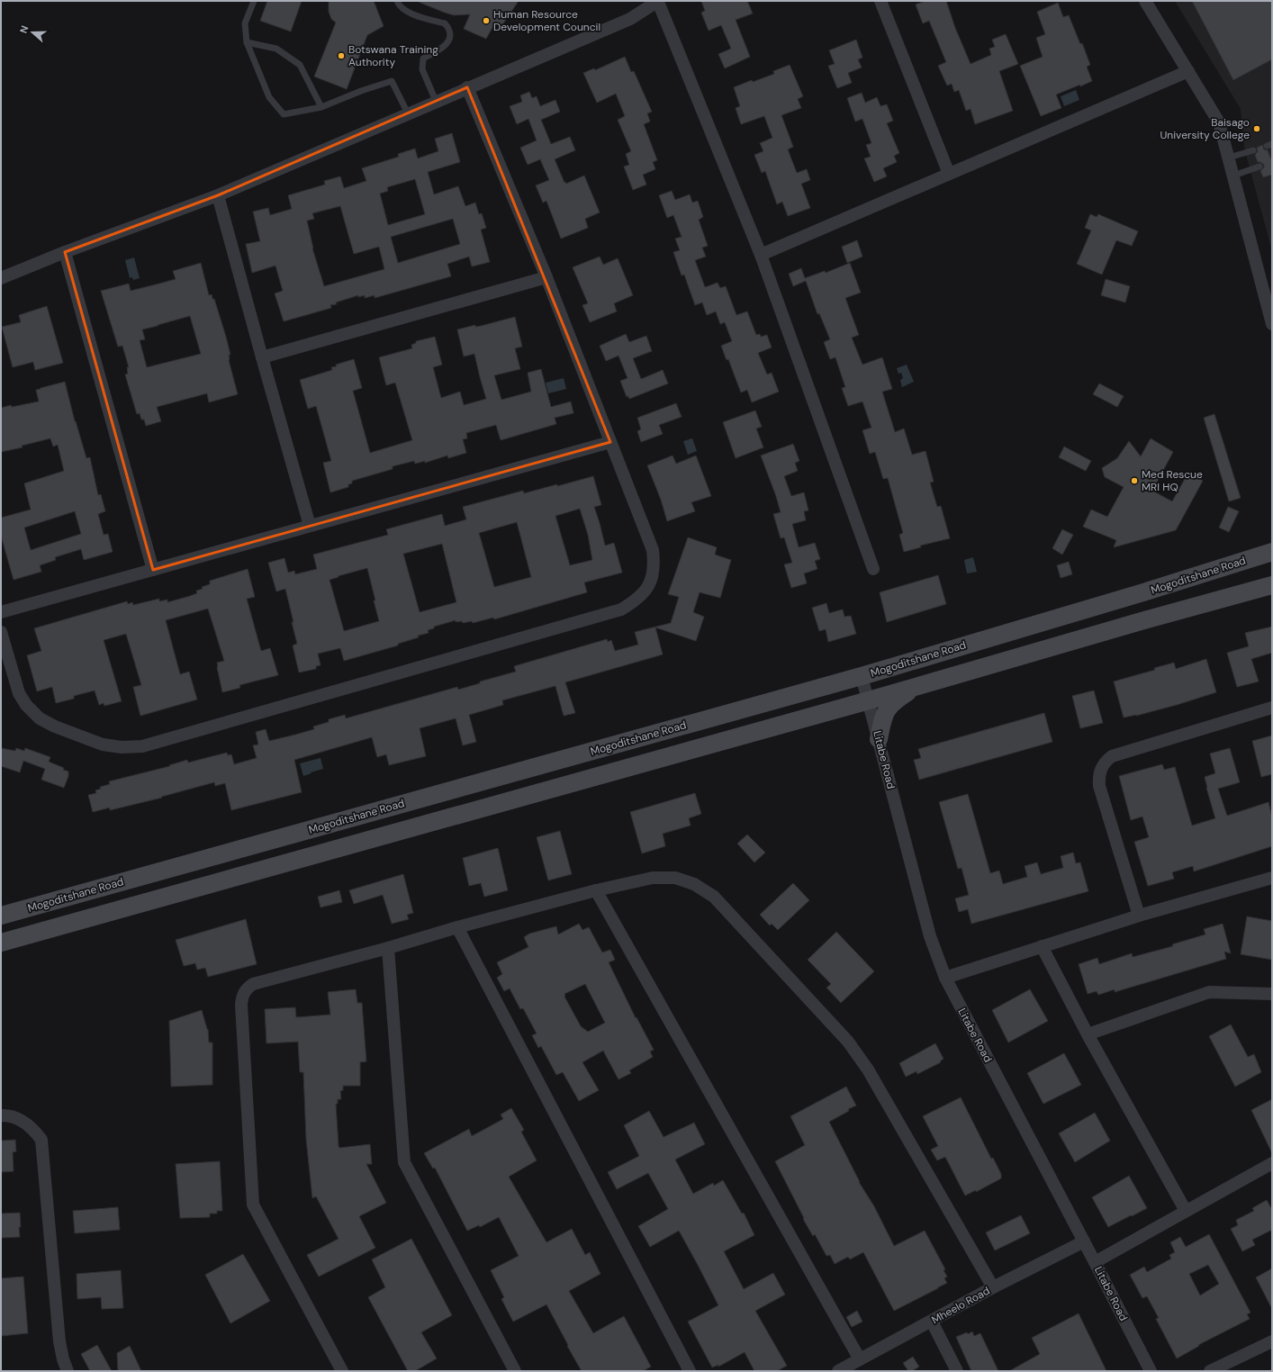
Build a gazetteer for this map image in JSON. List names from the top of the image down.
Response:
{
  "streets": {
    "main road": ["Mogoditshane Road"],
    "street": ["Litabe Road", "Mheelo Road"]
  },
  "crossings": [
    ["Mogoditshane Road", "Litabe Road"],
    ["Litabe Road", "Mheelo Road"]
  ],
  "places": [
    "Human Resource Development Council",
    "Botswana Training Authority",
    "Baisago University College",
    "Med Rescue MRI HQ"
  ],
  "north": "left"
}
